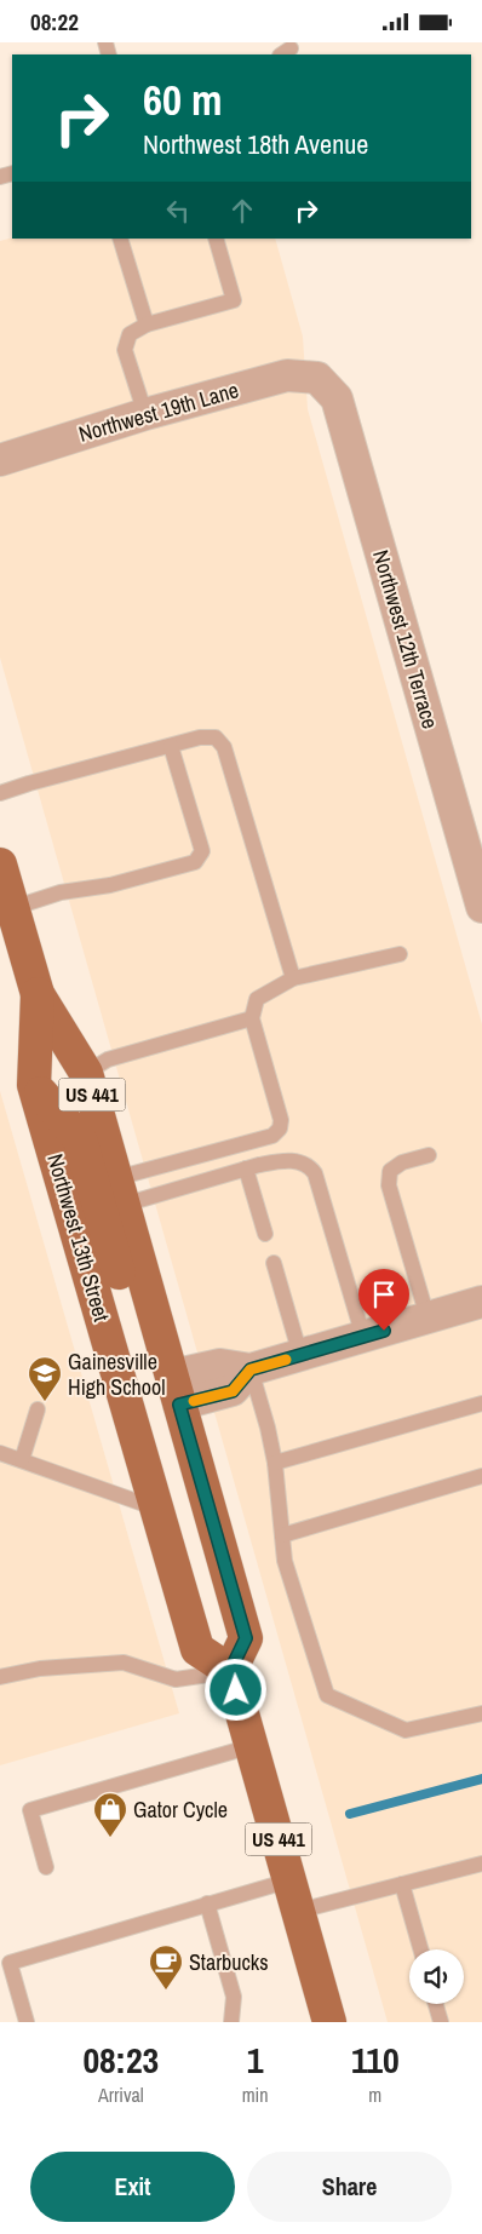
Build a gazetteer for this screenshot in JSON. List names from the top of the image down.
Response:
{
  "streets": {
    "main road": ["US 441", "Northwest 13th Street"],
    "street": ["Northwest 19th Lane", "Northwest 12th Terrace"]
  },
  "crossings": [
    ["Northwest 19th Lane", "Northwest 12th Terrace"],
    ["US 441", "Northwest 13th Street"]
  ],
  "places": {
    "school or university": ["Gainesville High School"],
    "shop": ["Gator Cycle"],
    "cafe": ["Starbucks"]
  },
  "page": {
    "status": "08:22",
    "turn": ["60 m", "Northwest 18th Avenue"],
    "eta": [
      "08:23",
      "Arrival",
      "1",
      "min",
      "110",
      "m"
    ],
    "buttons": ["Exit", "Share"]
  }
}
